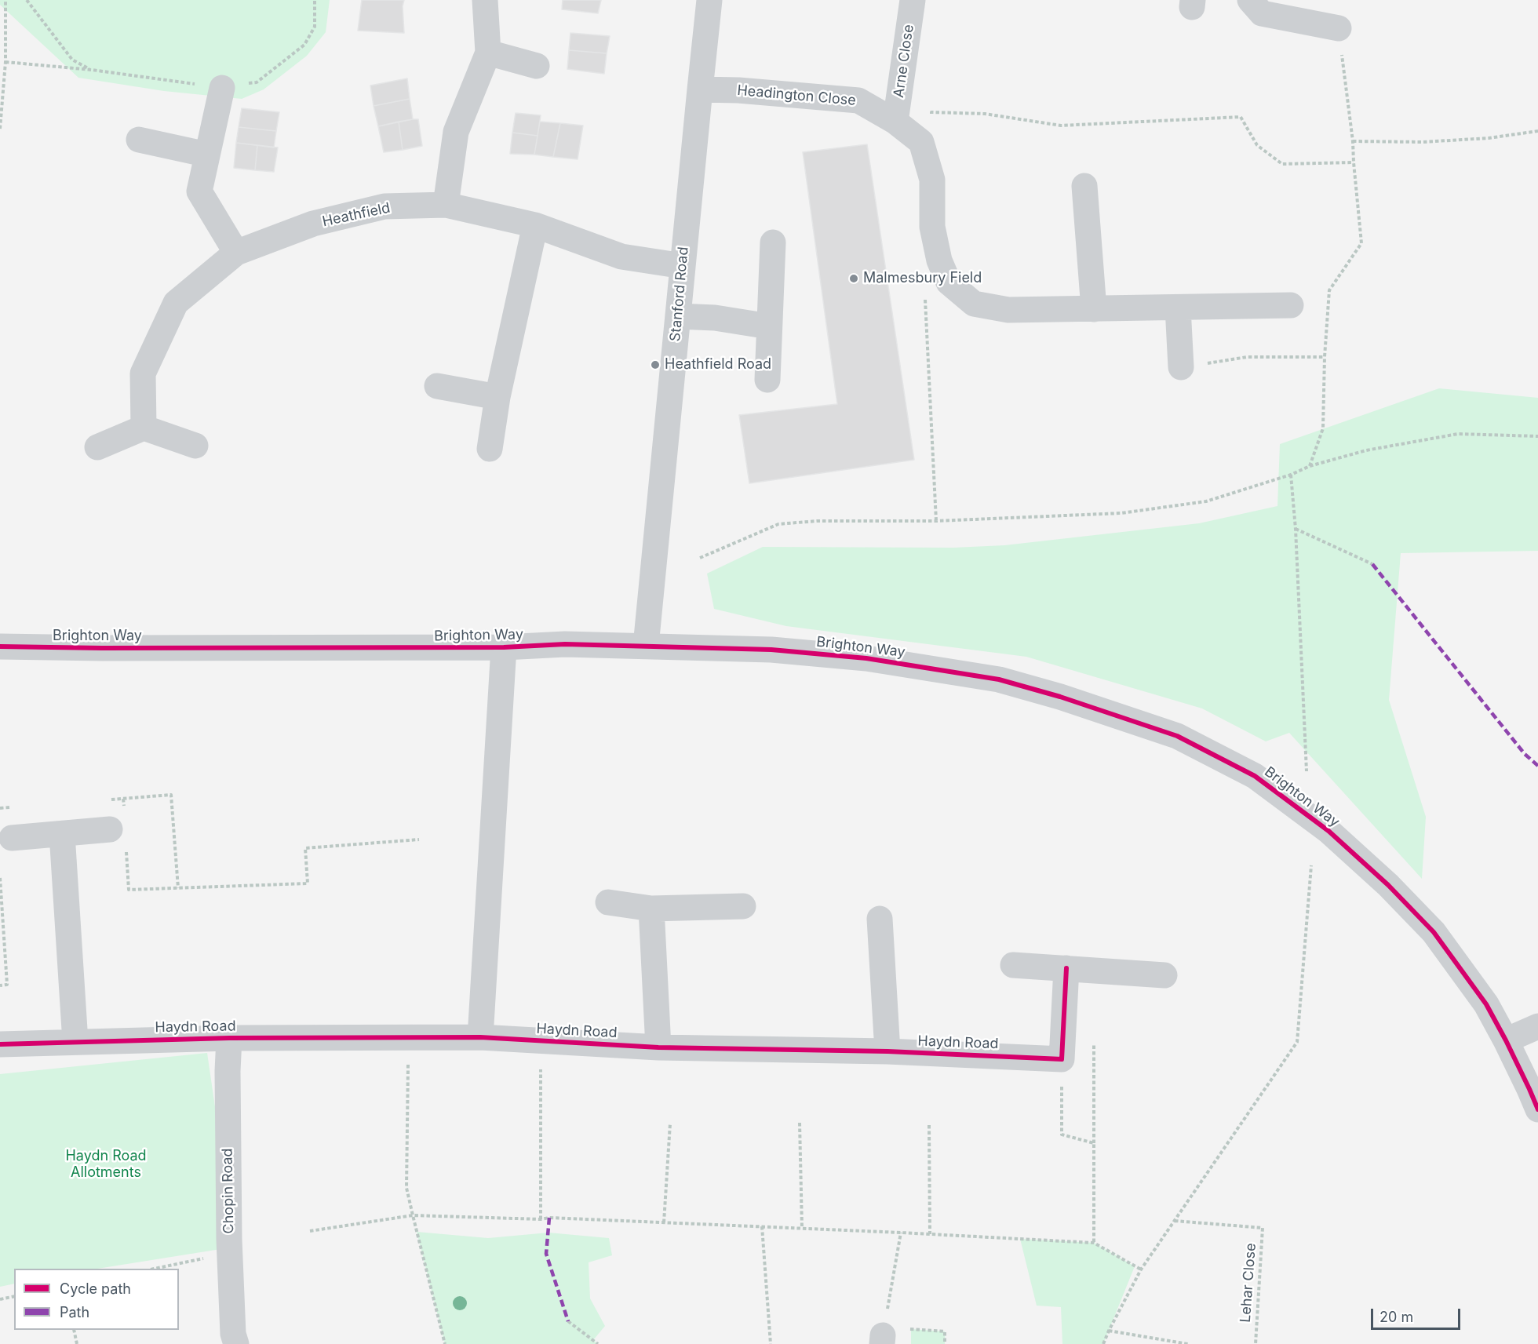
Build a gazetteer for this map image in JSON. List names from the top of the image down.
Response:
{
  "streets": {
    "street": [
      "Arne Close",
      "Headington Close",
      "Heathfield",
      "Stanford Road",
      "Brighton Way",
      "Haydn Road",
      "Chopin Road"
    ],
    "path": ["Lehar Close"]
  },
  "crossings": [
    ["Arne Close", "Headington Close"],
    ["Headington Close", "Stanford Road"],
    ["Heathfield", "Stanford Road"],
    ["Stanford Road", "Brighton Way"],
    ["Haydn Road", "Chopin Road"]
  ],
  "parks": ["Haydn Road Allotments"],
  "places": ["Malmesbury Field", "Heathfield Road"],
  "legend": ["Cycle path", "Path"],
  "scale_bar": "20 m"
}
